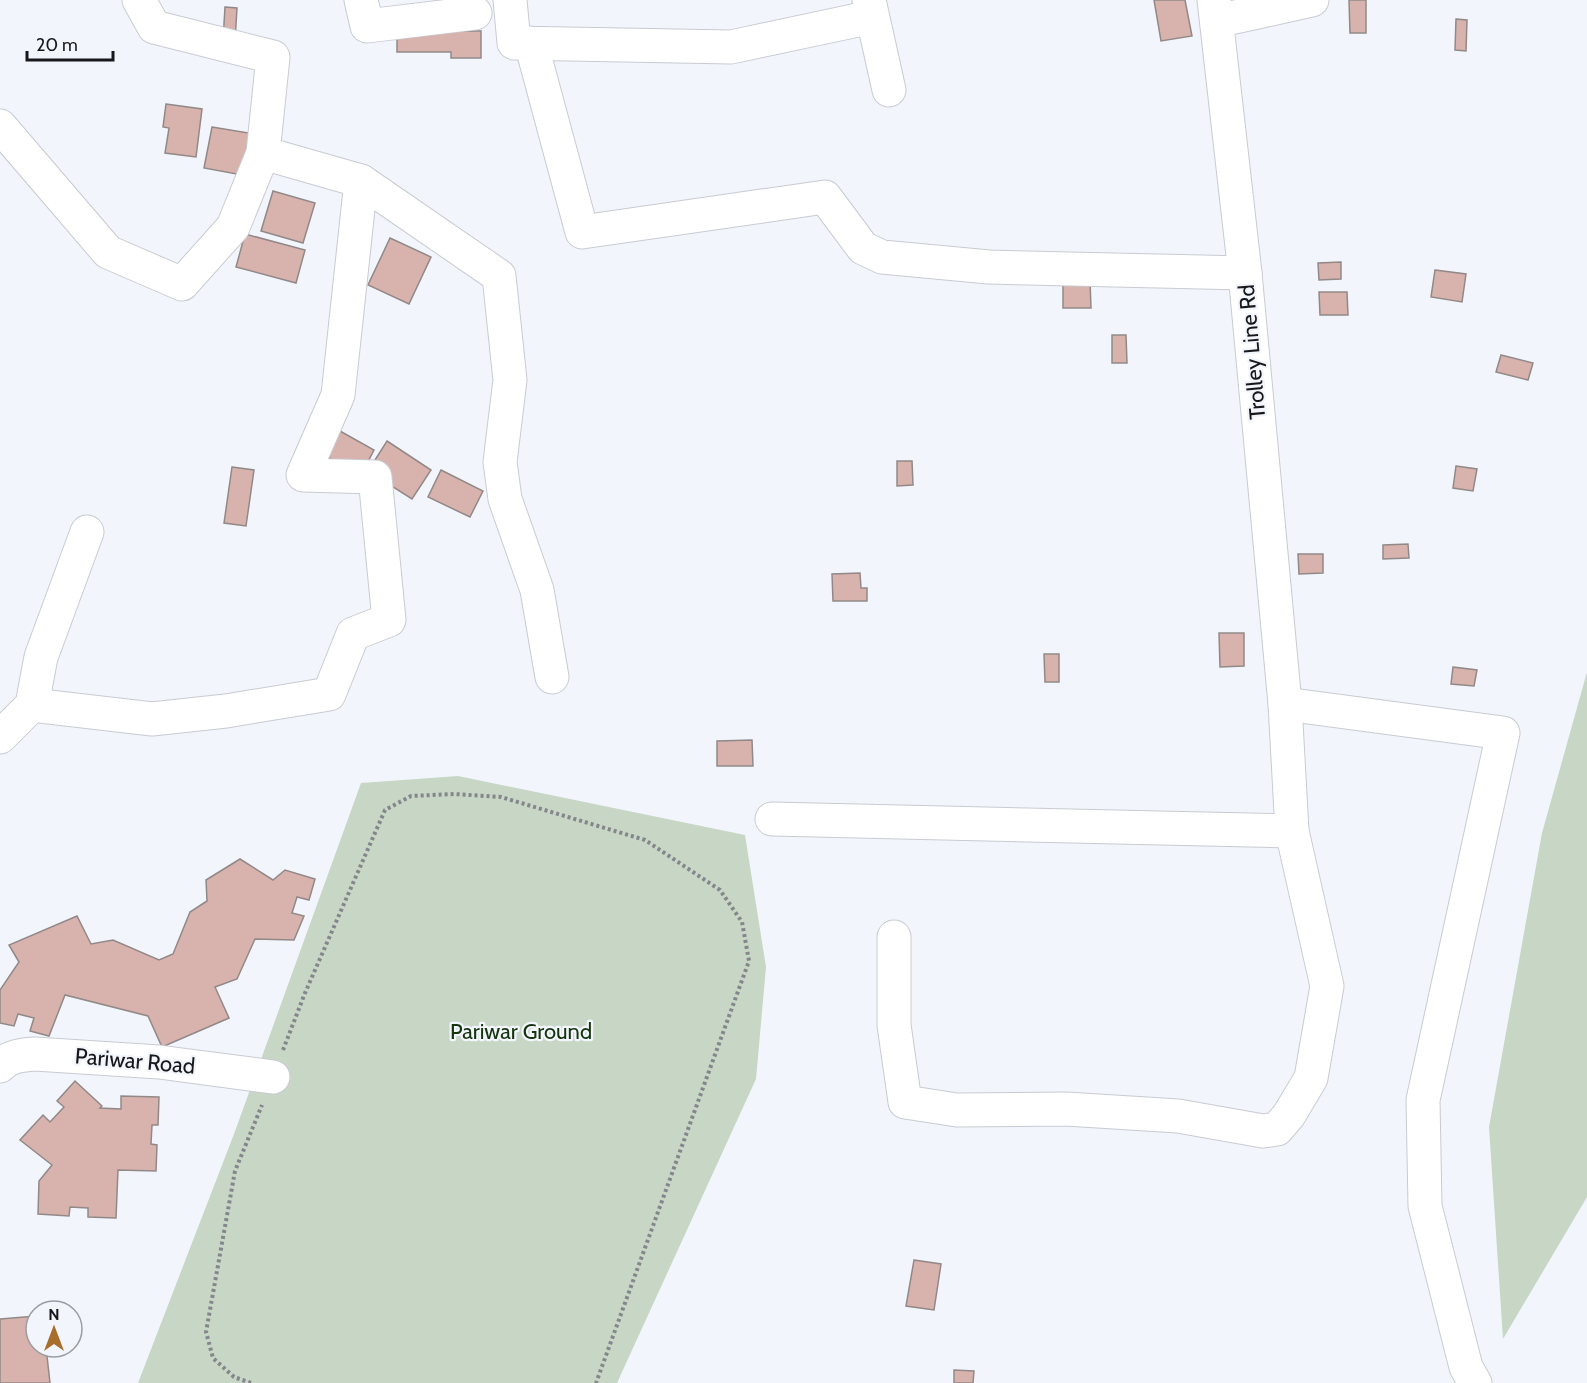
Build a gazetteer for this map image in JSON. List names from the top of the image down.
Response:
{
  "streets": {
    "street": ["Trolley Line Rd", "Pariwar Road"]
  },
  "parks": ["Pariwar Ground"],
  "scale_bar": "20 m",
  "north": "top"
}
